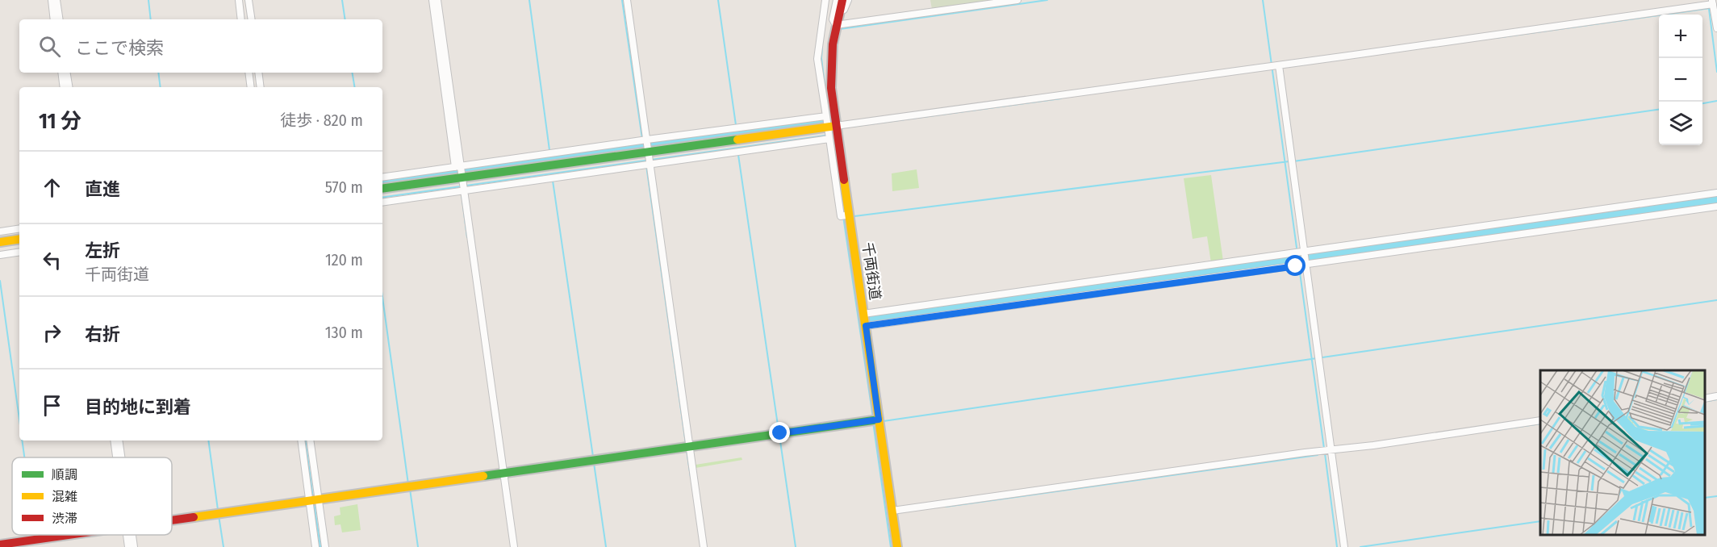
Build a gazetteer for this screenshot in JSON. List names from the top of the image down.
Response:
{
  "streets": {
    "street": ["千両街道"]
  },
  "legend": ["順調", "混雑", "渋滞"],
  "page": {
    "map_buttons": ["+", "−"],
    "search": "ここで検索",
    "heading": ["11 分", "徒歩 · 820 m"],
    "list": [
      ["直進", "570 m"],
      ["左折", "千両街道", "120 m"],
      ["右折", "130 m"],
      "目的地に到着"
    ]
  }
}
